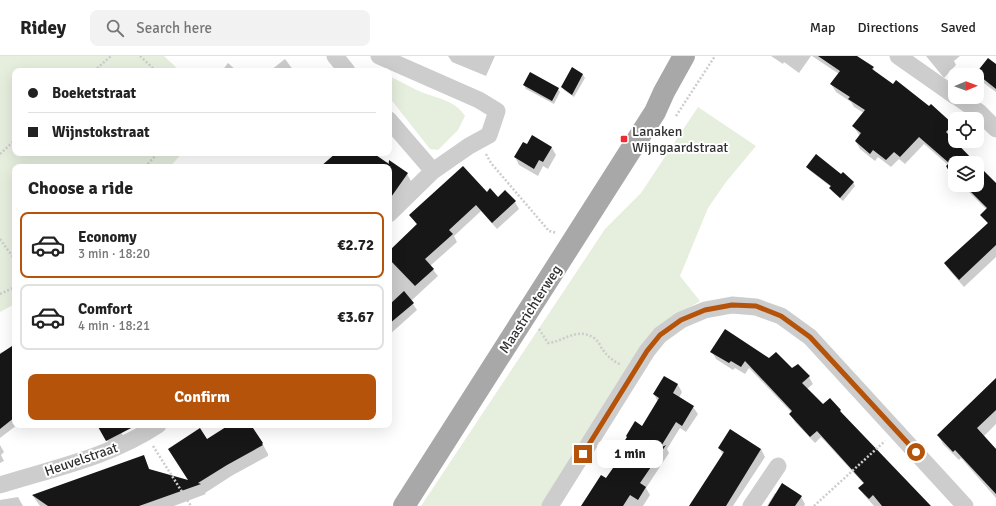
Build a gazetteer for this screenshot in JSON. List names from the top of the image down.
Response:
{
  "streets": {
    "main road": ["Maastrichterweg"],
    "street": ["Heuvelstraat"]
  },
  "places": {
    "transit": ["Lanaken Wijngaardstraat"]
  },
  "north": "right",
  "page": {
    "header": "Ridey",
    "search": "Search here",
    "nav": ["Map", "Directions", "Saved"],
    "banner": ["Boeketstraat", "Wijnstokstraat"],
    "heading": "Choose a ride",
    "list": [
      {
        "name": "Economy",
        "note": "3 min · 18:20",
        "value": "€2.72"
      },
      {
        "name": "Comfort",
        "note": "4 min · 18:21",
        "value": "€3.67"
      }
    ],
    "buttons": "Confirm",
    "bubble": "1 min"
  }
}
